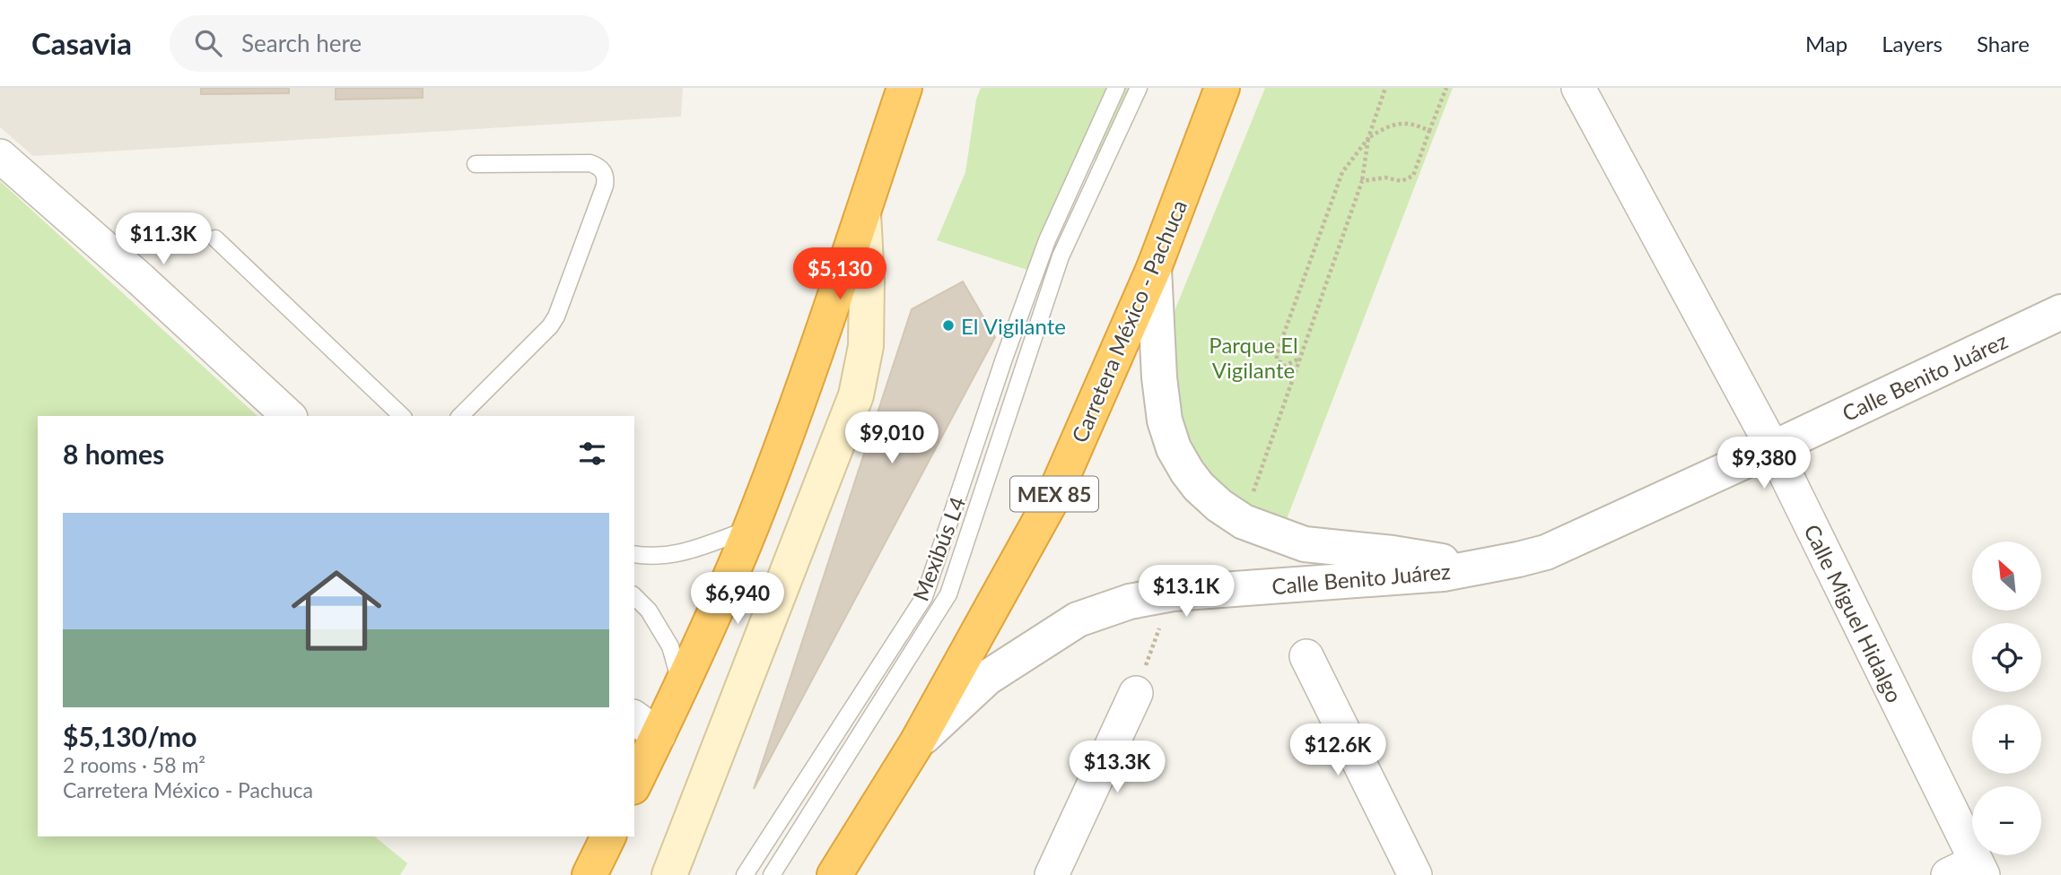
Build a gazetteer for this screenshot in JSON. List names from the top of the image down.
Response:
{
  "streets": {
    "highway": ["Carretera México - Pachuca", "MEX 85"],
    "street": ["Calle Benito Juárez", "Calle Miguel Hidalgo"],
    "lane": ["Mexibús L4"]
  },
  "crossings": [
    ["Carretera México - Pachuca", "Calle Benito Juárez"],
    ["Calle Benito Juárez", "Calle Miguel Hidalgo"]
  ],
  "parks": ["Parque El Vigilante"],
  "places": ["El Vigilante"],
  "north": "top left",
  "page": {
    "header": "Casavia",
    "search": "Search here",
    "nav": ["Map", "Layers", "Share"],
    "price": [
      "$11.3K",
      "$5,130",
      "$9,010",
      "$9,380",
      "$13.1K",
      "$6,940",
      "$12.6K",
      "$13.3K"
    ],
    "heading": "8 homes",
    "list": [
      {
        "name": "$5,130/mo",
        "note": "2 rooms · 58 m² · Carretera México - Pachuca"
      }
    ],
    "map_buttons": ["+", "−"]
  }
}
